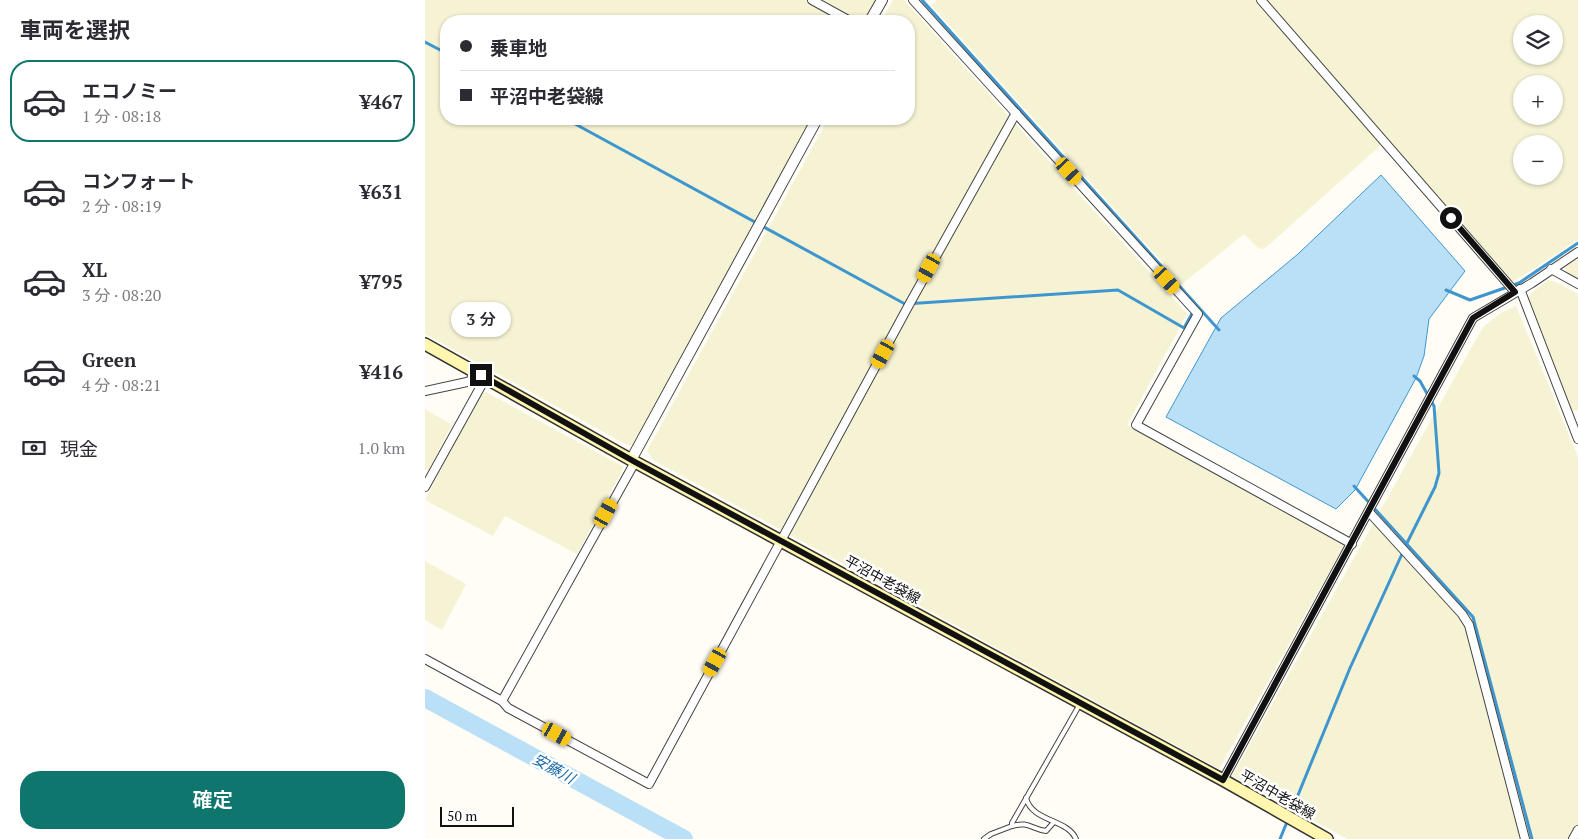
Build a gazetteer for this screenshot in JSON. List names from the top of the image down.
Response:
{
  "streets": {
    "main road": ["平沼中老袋線"]
  },
  "water": ["安藤川"],
  "scale_bar": "50 m",
  "page": {
    "heading": "車両を選択",
    "map_buttons": ["+", "−"],
    "banner": ["乗車地", "平沼中老袋線"],
    "list": [
      {
        "name": "エコノミー",
        "note": "1 分 · 08:18",
        "value": "¥467"
      },
      {
        "name": "コンフォート",
        "note": "2 分 · 08:19",
        "value": "¥631"
      },
      {
        "name": "XL",
        "note": "3 分 · 08:20",
        "value": "¥795"
      },
      {
        "name": "Green",
        "note": "4 分 · 08:21",
        "value": "¥416"
      }
    ],
    "bubble": "3 分",
    "pay": ["現金", "1.0 km"],
    "buttons": "確定",
    "scale": "50 m"
  }
}
